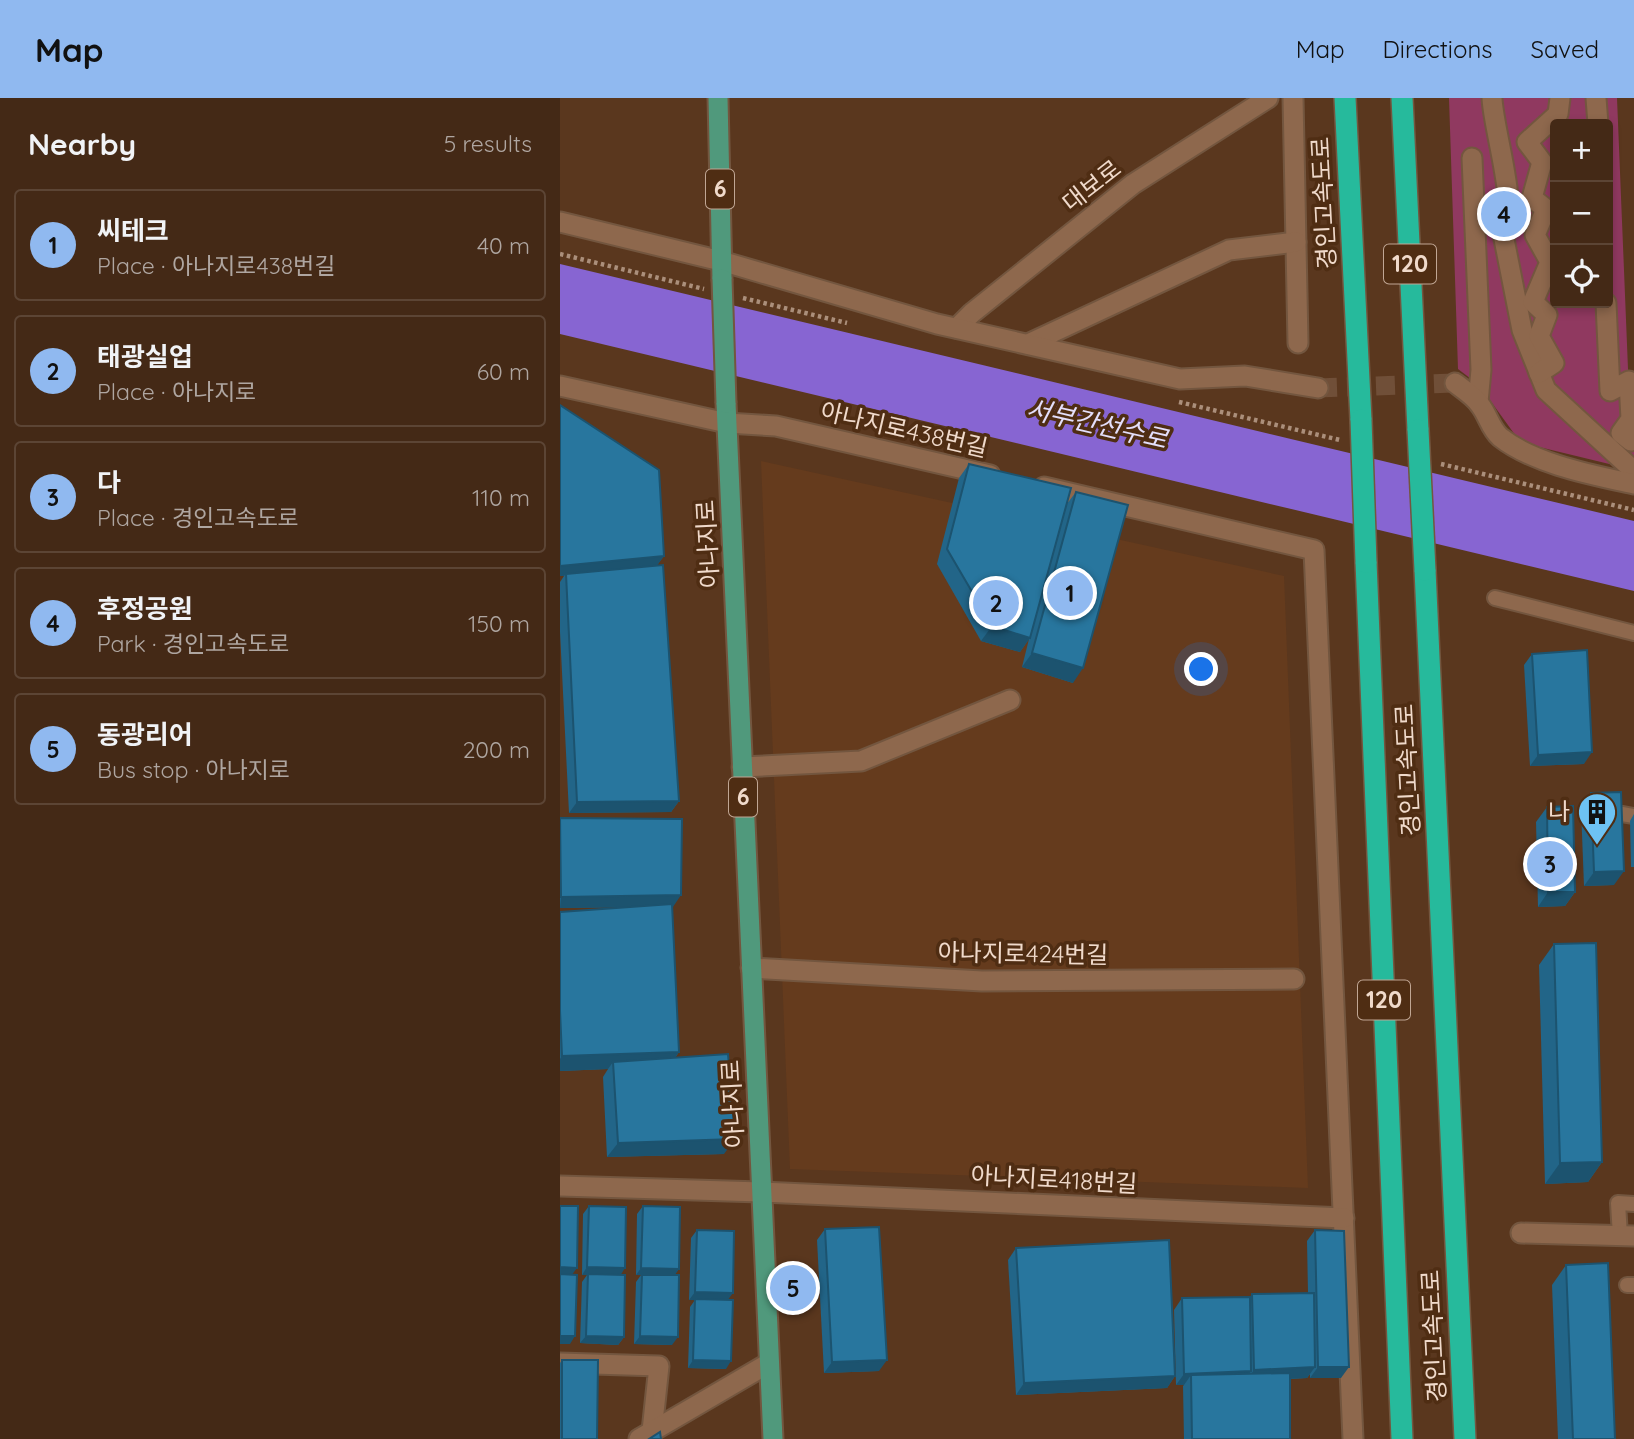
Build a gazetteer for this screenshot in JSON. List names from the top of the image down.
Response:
{
  "streets": {
    "highway": ["경인고속도로", "120"],
    "main road": ["6", "아나지로"],
    "street": [
      "대보로",
      "아나지로438번길",
      "아나지로424번길",
      "아나지로418번길"
    ]
  },
  "crossings": [
    ["6", "아나지로"],
    ["아나지로438번길", "아나지로"],
    ["아나지로", "아나지로424번길"],
    ["아나지로", "아나지로418번길"]
  ],
  "water": ["서부간선수로"],
  "places": {
    "building": ["나"]
  },
  "page": {
    "header": "Map",
    "nav": ["Map", "Directions", "Saved"],
    "heading": ["Nearby", "5 results"],
    "map_buttons": ["+", "−"],
    "pins": [
      "4",
      "1",
      "2",
      "3",
      "5"
    ],
    "list": [
      {
        "mark": "1",
        "name": "씨테크",
        "note": "Place · 아나지로438번길",
        "value": "40 m"
      },
      {
        "mark": "2",
        "name": "태광실업",
        "note": "Place · 아나지로",
        "value": "60 m"
      },
      {
        "mark": "3",
        "name": "다",
        "note": "Place · 경인고속도로",
        "value": "110 m"
      },
      {
        "mark": "4",
        "name": "후정공원",
        "note": "Park · 경인고속도로",
        "value": "150 m"
      },
      {
        "mark": "5",
        "name": "동광리어",
        "note": "Bus stop · 아나지로",
        "value": "200 m"
      }
    ]
  }
}
